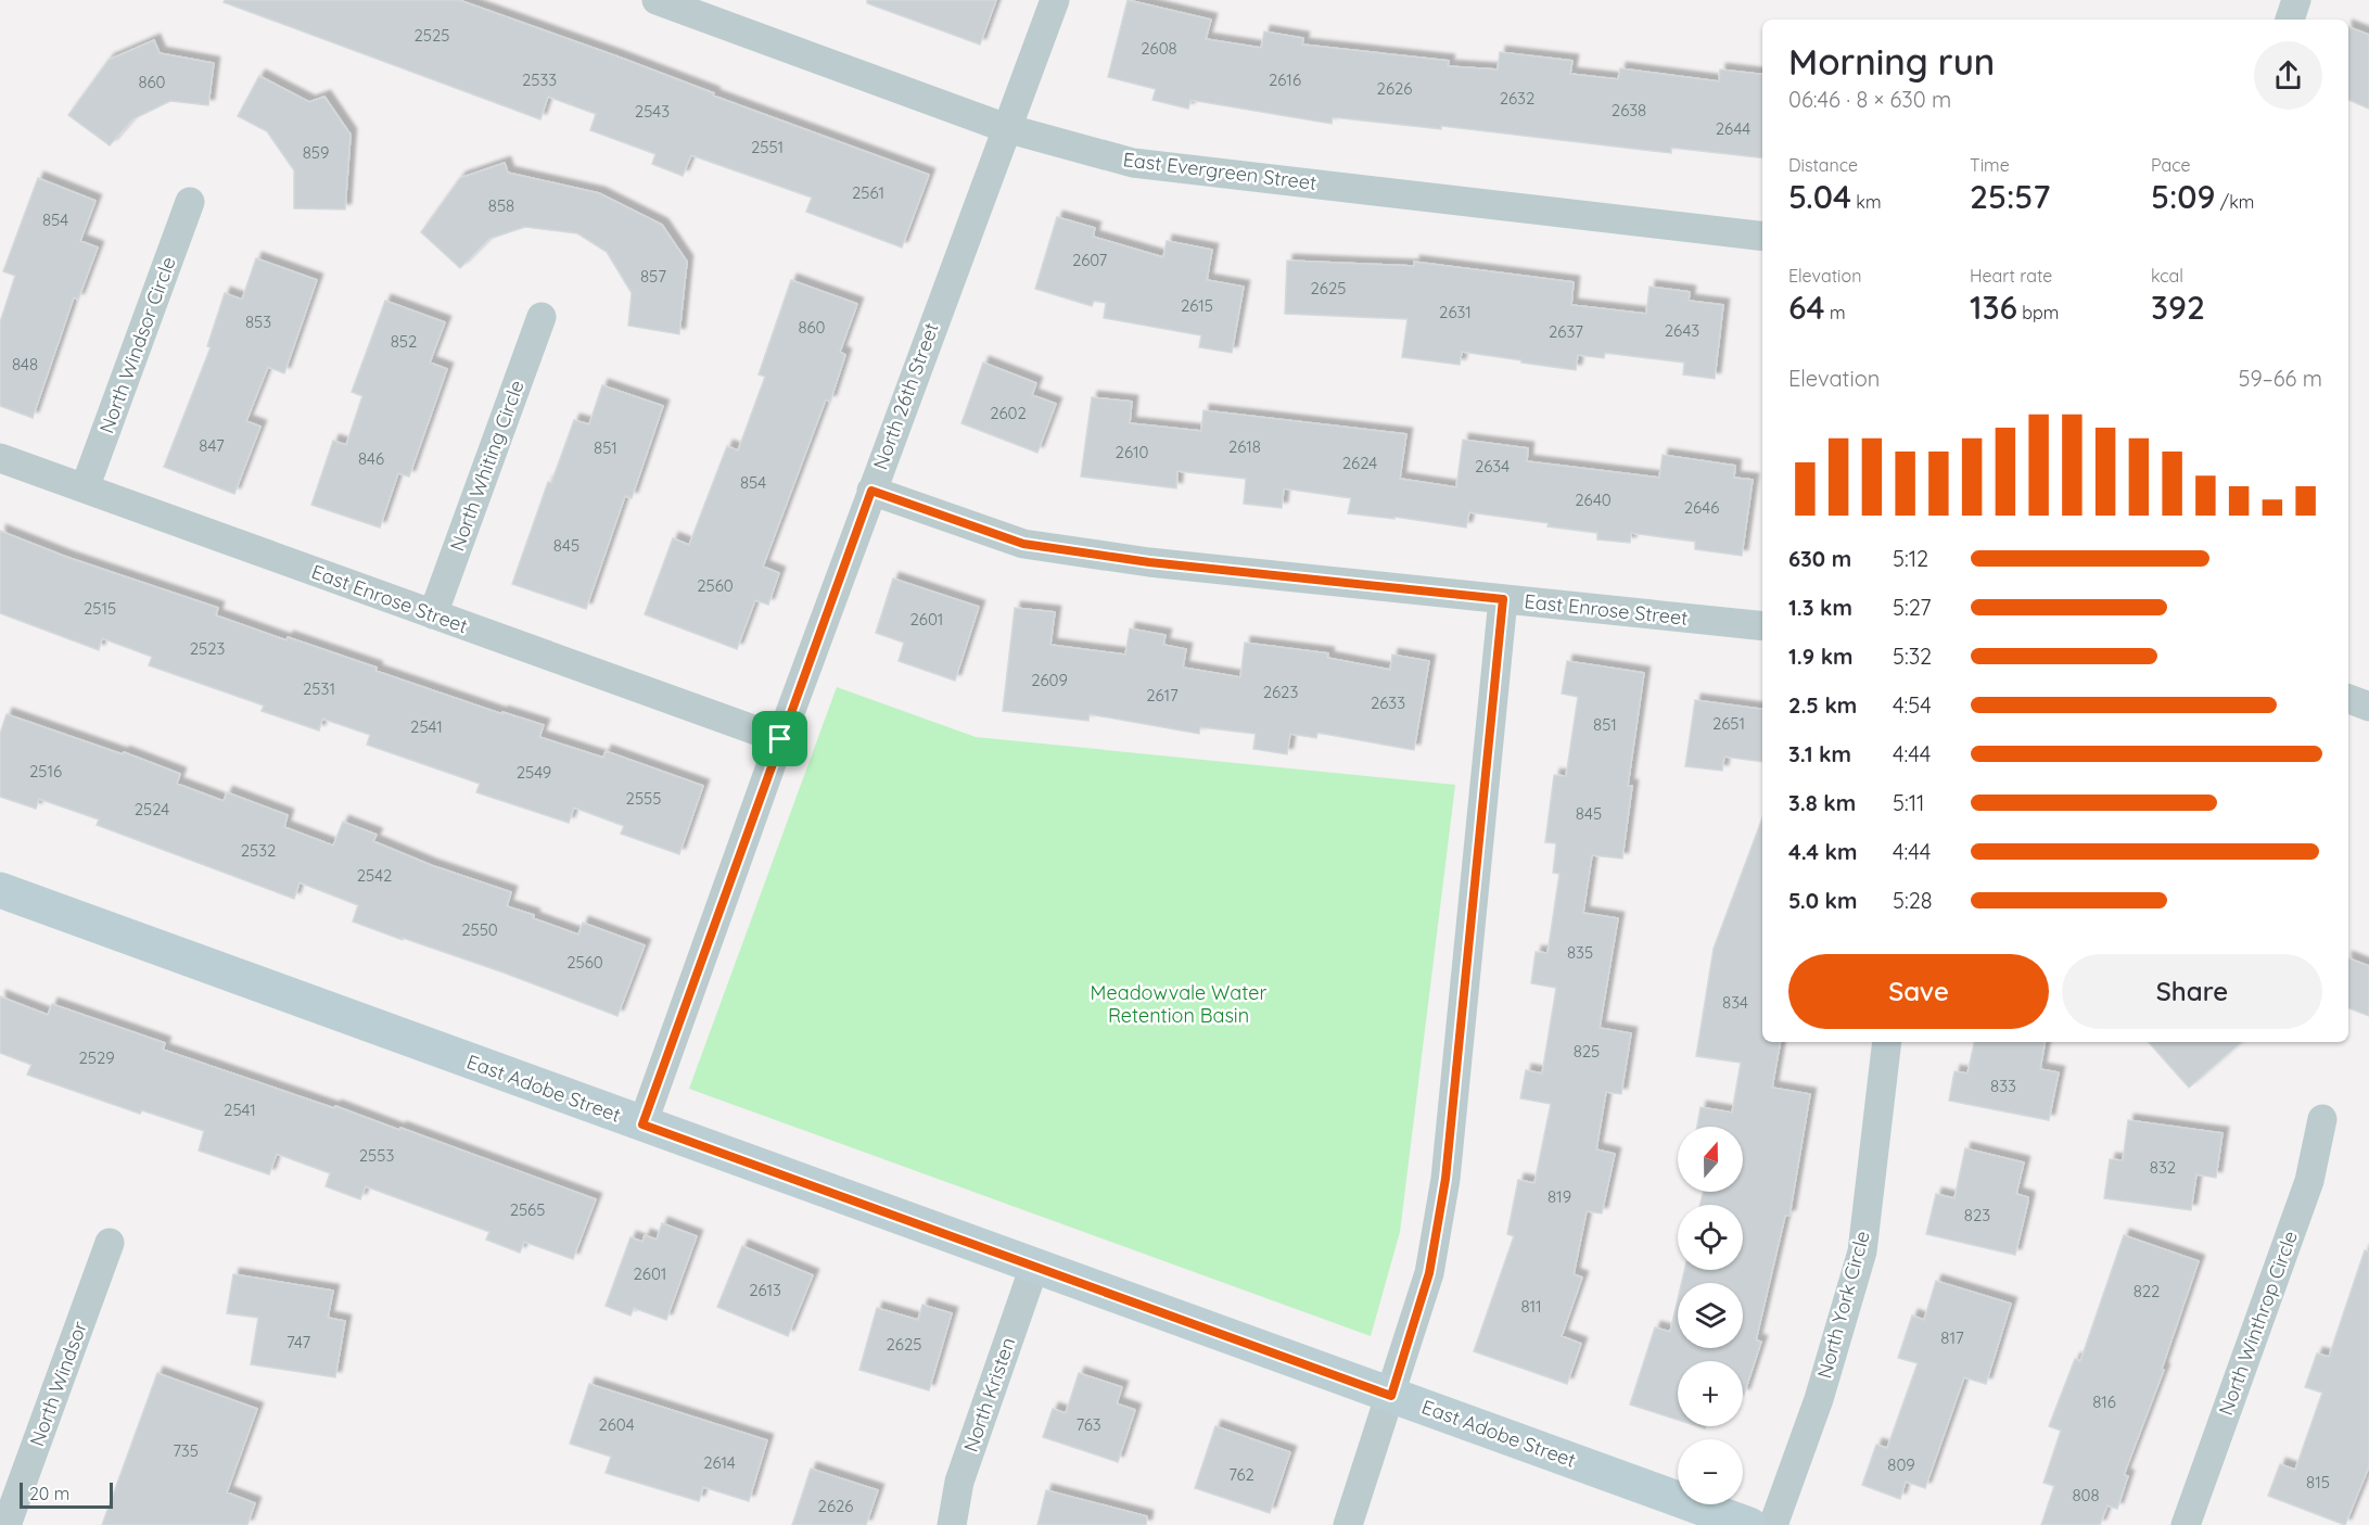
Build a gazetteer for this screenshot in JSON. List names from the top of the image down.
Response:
{
  "streets": {
    "street": [
      "East Evergreen Street",
      "North Windsor Circle",
      "North 26th Street",
      "North Whiting Circle",
      "East Enrose Street",
      "East Adobe Street",
      "North York Circle",
      "North Winthrop Circle",
      "North Windsor",
      "North Kristen"
    ]
  },
  "crossings": [
    ["East Evergreen Street", "North 26th Street"],
    ["North Windsor Circle", "East Enrose Street"],
    ["North 26th Street", "East Enrose Street"],
    ["North 26th Street", "East Adobe Street"],
    ["North Whiting Circle", "East Enrose Street"],
    ["East Adobe Street", "North Kristen"]
  ],
  "parks": ["Meadowvale Water Retention Basin"],
  "house_numbers": [
    "2525",
    "2608",
    "2533",
    "2616",
    "860",
    "2626",
    "2632",
    "2638",
    "2543",
    "2644",
    "2551",
    "859",
    "2561",
    "858",
    "854",
    "2607",
    "857",
    "2625",
    "2615",
    "2631",
    "853",
    "860",
    "2643",
    "2637",
    "852",
    "848",
    "2602",
    "847",
    "2618",
    "851",
    "2610",
    "846",
    "2624",
    "2634",
    "854",
    "2640",
    "2646",
    "845",
    "2560",
    "2515",
    "2601",
    "2523",
    "2609",
    "2531",
    "2623",
    "2617",
    "2633",
    "2651",
    "851",
    "2541",
    "2516",
    "2549",
    "2555",
    "2524",
    "845",
    "2532",
    "2542",
    "2550",
    "835",
    "2560",
    "834",
    "825",
    "2529",
    "833",
    "2541",
    "2553",
    "832",
    "819",
    "2565",
    "823",
    "2601",
    "2613",
    "822",
    "811",
    "817",
    "747",
    "2625",
    "816",
    "2604",
    "763",
    "735",
    "2614",
    "809",
    "762",
    "815",
    "808",
    "2626"
  ],
  "scale_bar": "20 m",
  "north": "top",
  "page": {
    "heading": ["Morning run", "06:46 · 8 × 630 m"],
    "stats": [
      ["Distance", "5.04 km"],
      ["Time", "25:57"],
      ["Pace", "5:09 /km"],
      ["Elevation", "64 m"],
      ["Heart rate", "136 bpm"],
      ["kcal", "392"]
    ],
    "chart": ["Elevation", "59–66 m"],
    "list": [
      {
        "name": "630 m",
        "note": "5:12"
      },
      {
        "name": "1.3 km",
        "note": "5:27"
      },
      {
        "name": "1.9 km",
        "note": "5:32"
      },
      {
        "name": "2.5 km",
        "note": "4:54"
      },
      {
        "name": "3.1 km",
        "note": "4:44"
      },
      {
        "name": "3.8 km",
        "note": "5:11"
      },
      {
        "name": "4.4 km",
        "note": "4:44"
      },
      {
        "name": "5.0 km",
        "note": "5:28"
      }
    ],
    "buttons": ["Save", "Share"],
    "map_buttons": ["+", "−"],
    "scale": "20 m"
  }
}
